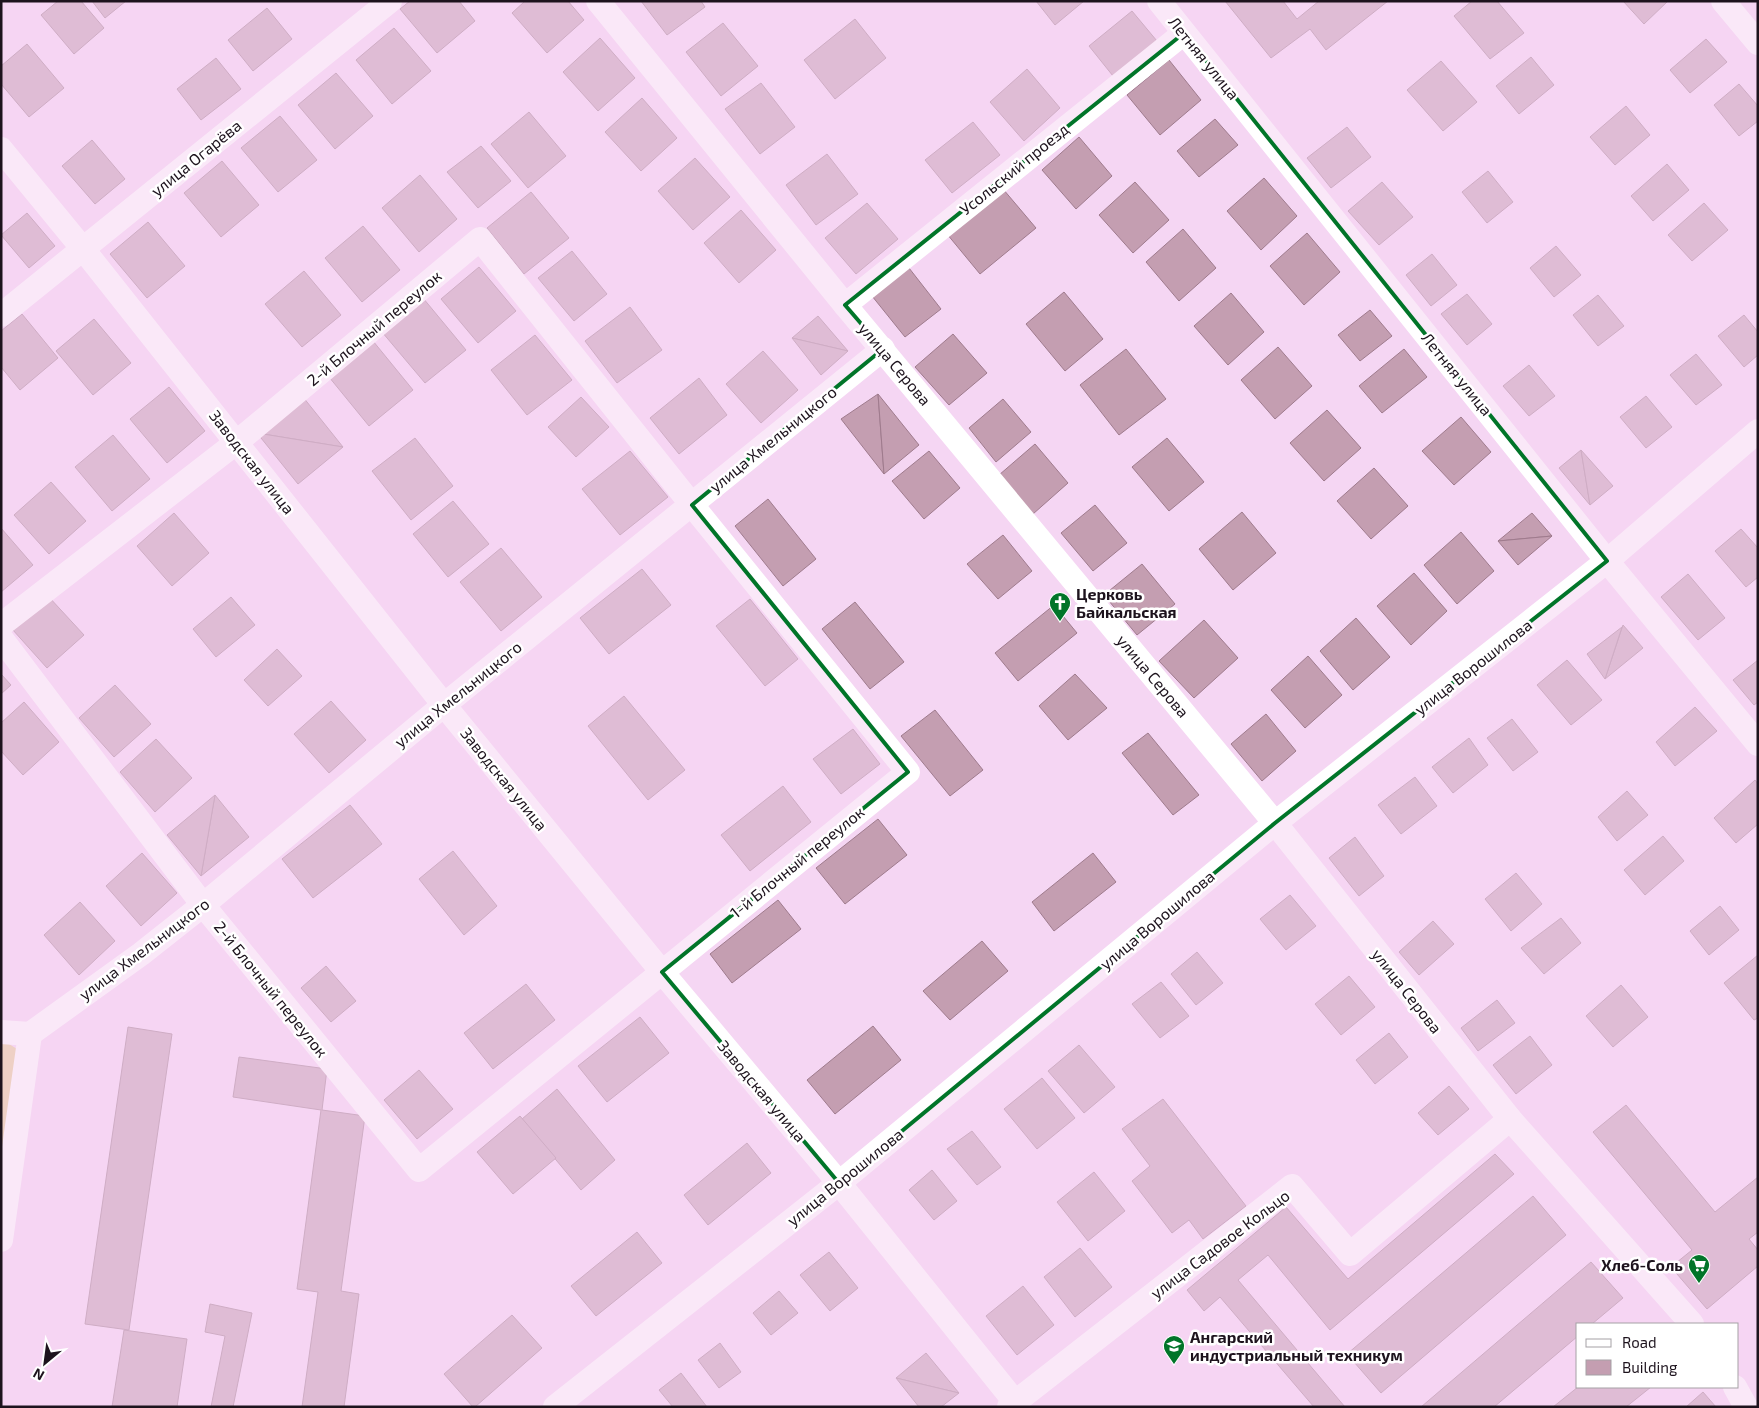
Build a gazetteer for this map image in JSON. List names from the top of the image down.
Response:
{
  "streets": {
    "street": [
      "Летняя улица",
      "улица Огарёва",
      "Усольский проезд",
      "2-й Блочный переулок",
      "улица Серова",
      "улица Хмельницкого",
      "Заводская улица",
      "улица Ворошилова",
      "1-й Блочный переулок",
      "улица Садовое Кольцо"
    ]
  },
  "crossings": [
    ["Летняя улица", "Усольский проезд"],
    ["Летняя улица", "улица Ворошилова"],
    ["улица Огарёва", "Заводская улица"],
    ["Усольский проезд", "улица Серова"],
    ["2-й Блочный переулок", "улица Хмельницкого"],
    ["2-й Блочный переулок", "Заводская улица"],
    ["2-й Блочный переулок", "1-й Блочный переулок"],
    ["улица Серова", "улица Хмельницкого"],
    ["улица Серова", "улица Ворошилова"],
    ["улица Серова", "улица Садовое Кольцо"],
    ["улица Хмельницкого", "Заводская улица"],
    ["улица Хмельницкого", "1-й Блочный переулок"],
    ["Заводская улица", "улица Ворошилова"],
    ["Заводская улица", "1-й Блочный переулок"],
    ["Заводская улица", "улица Садовое Кольцо"]
  ],
  "places": {
    "church": ["Церковь Байкальская"],
    "supermarket": ["Хлеб-Соль"],
    "school or university": ["Ангарский индустриальный техникум"]
  },
  "legend": ["Road", "Building"],
  "north": "bottom left"
}
